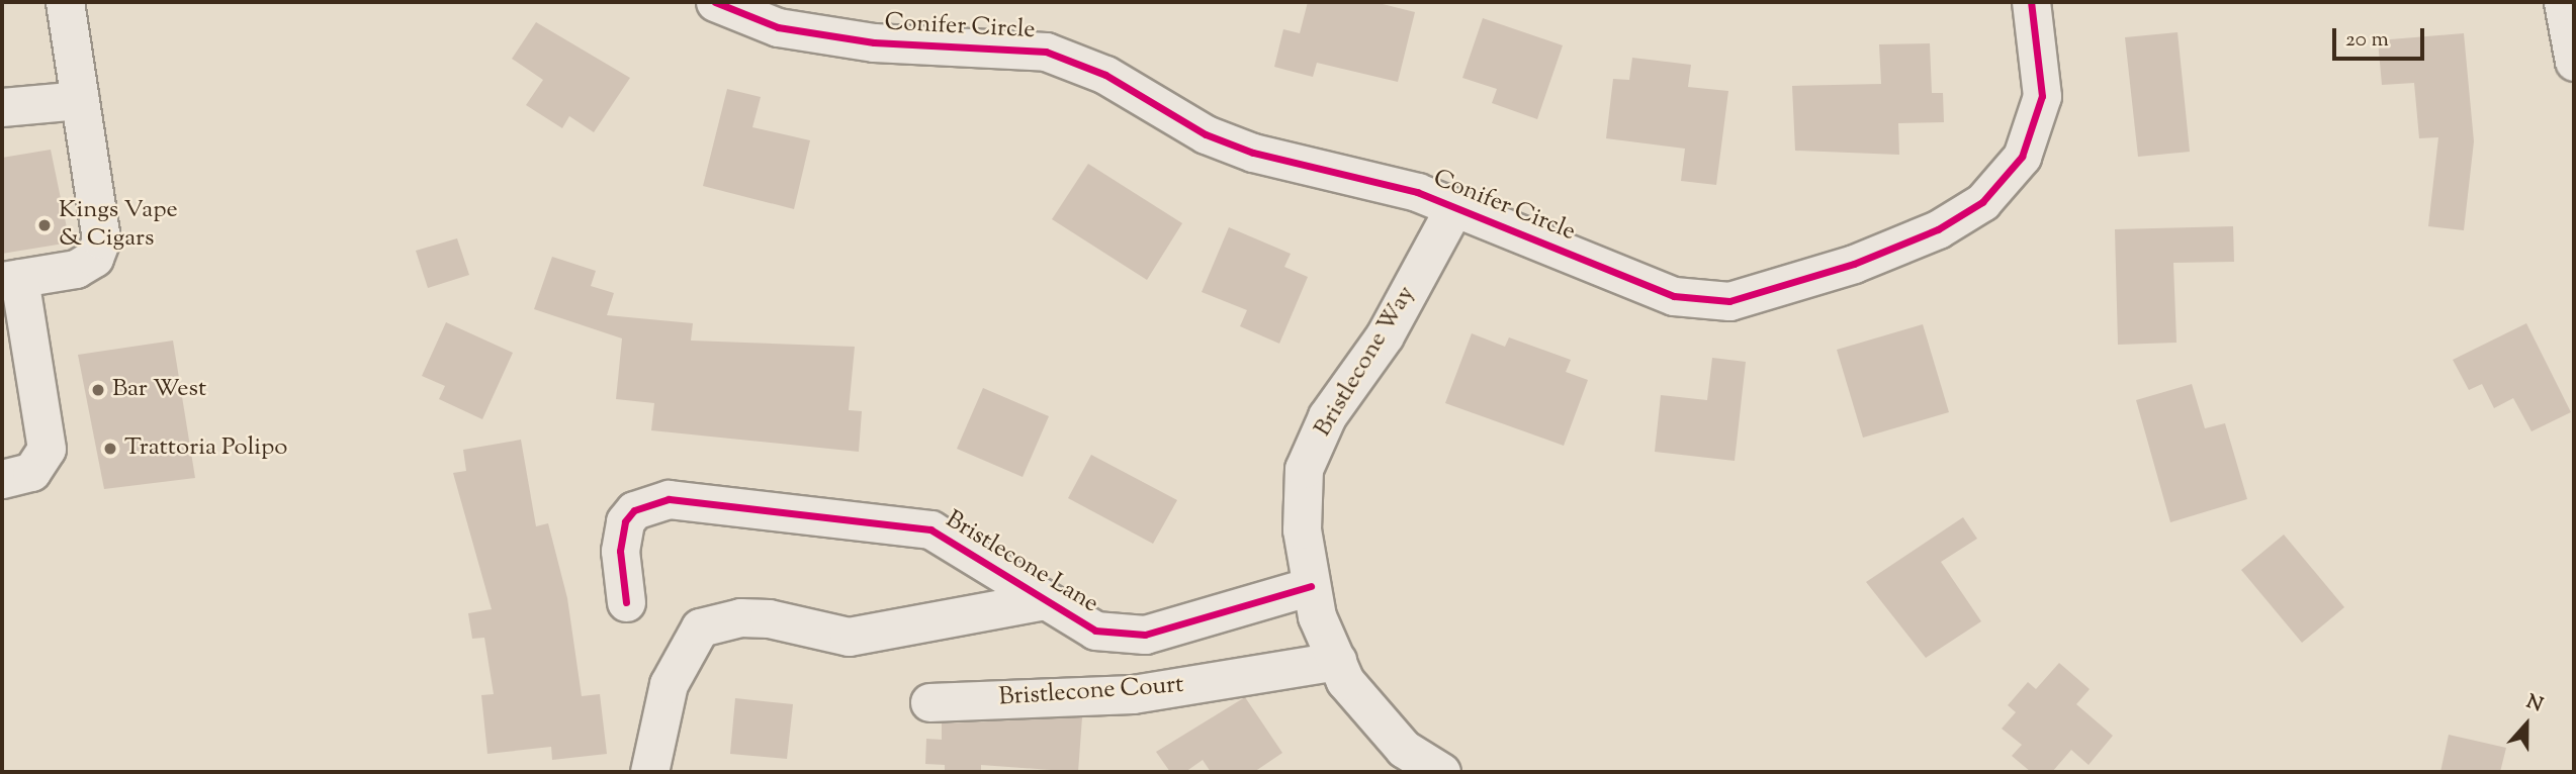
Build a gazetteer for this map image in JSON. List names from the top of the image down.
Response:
{
  "streets": {
    "street": [
      "Conifer Circle",
      "Bristlecone Way",
      "Bristlecone Lane",
      "Bristlecone Court"
    ]
  },
  "crossings": [
    ["Conifer Circle", "Bristlecone Way"],
    ["Bristlecone Way", "Bristlecone Lane"],
    ["Bristlecone Way", "Bristlecone Court"]
  ],
  "places": ["Kings Vape & Cigars", "Bar West", "Trattoria Polipo"],
  "scale_bar": "20 m",
  "north": "top"
}
